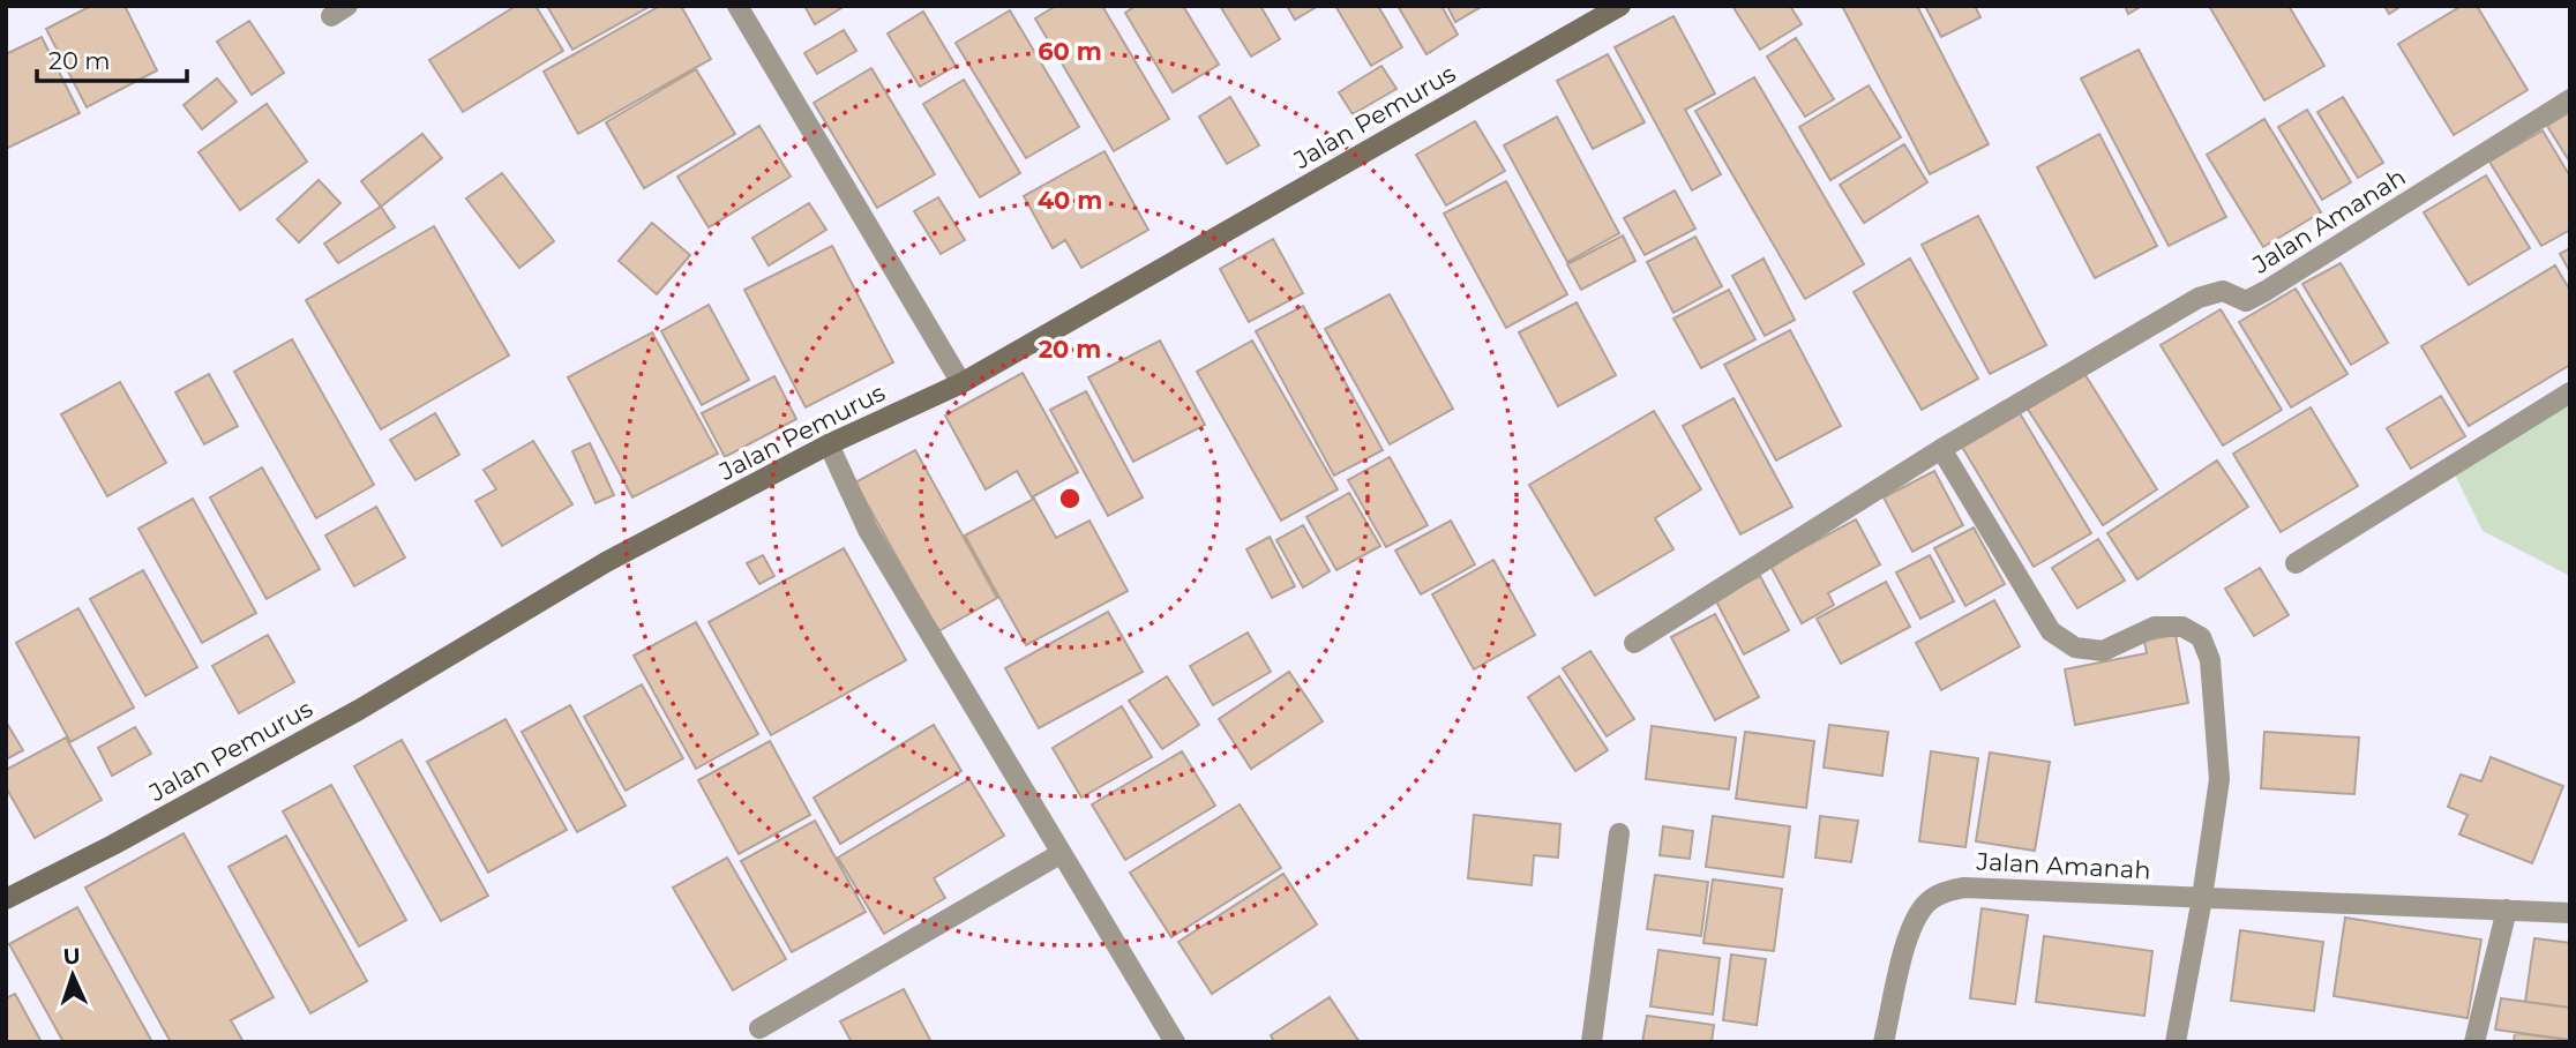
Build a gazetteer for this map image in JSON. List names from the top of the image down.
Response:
{
  "streets": {
    "street": ["Jalan Pemurus", "Jalan Amanah"]
  },
  "scale_bar": "20 m",
  "north": "top",
  "rings": ["60 m", "40 m", "20 m"]
}
